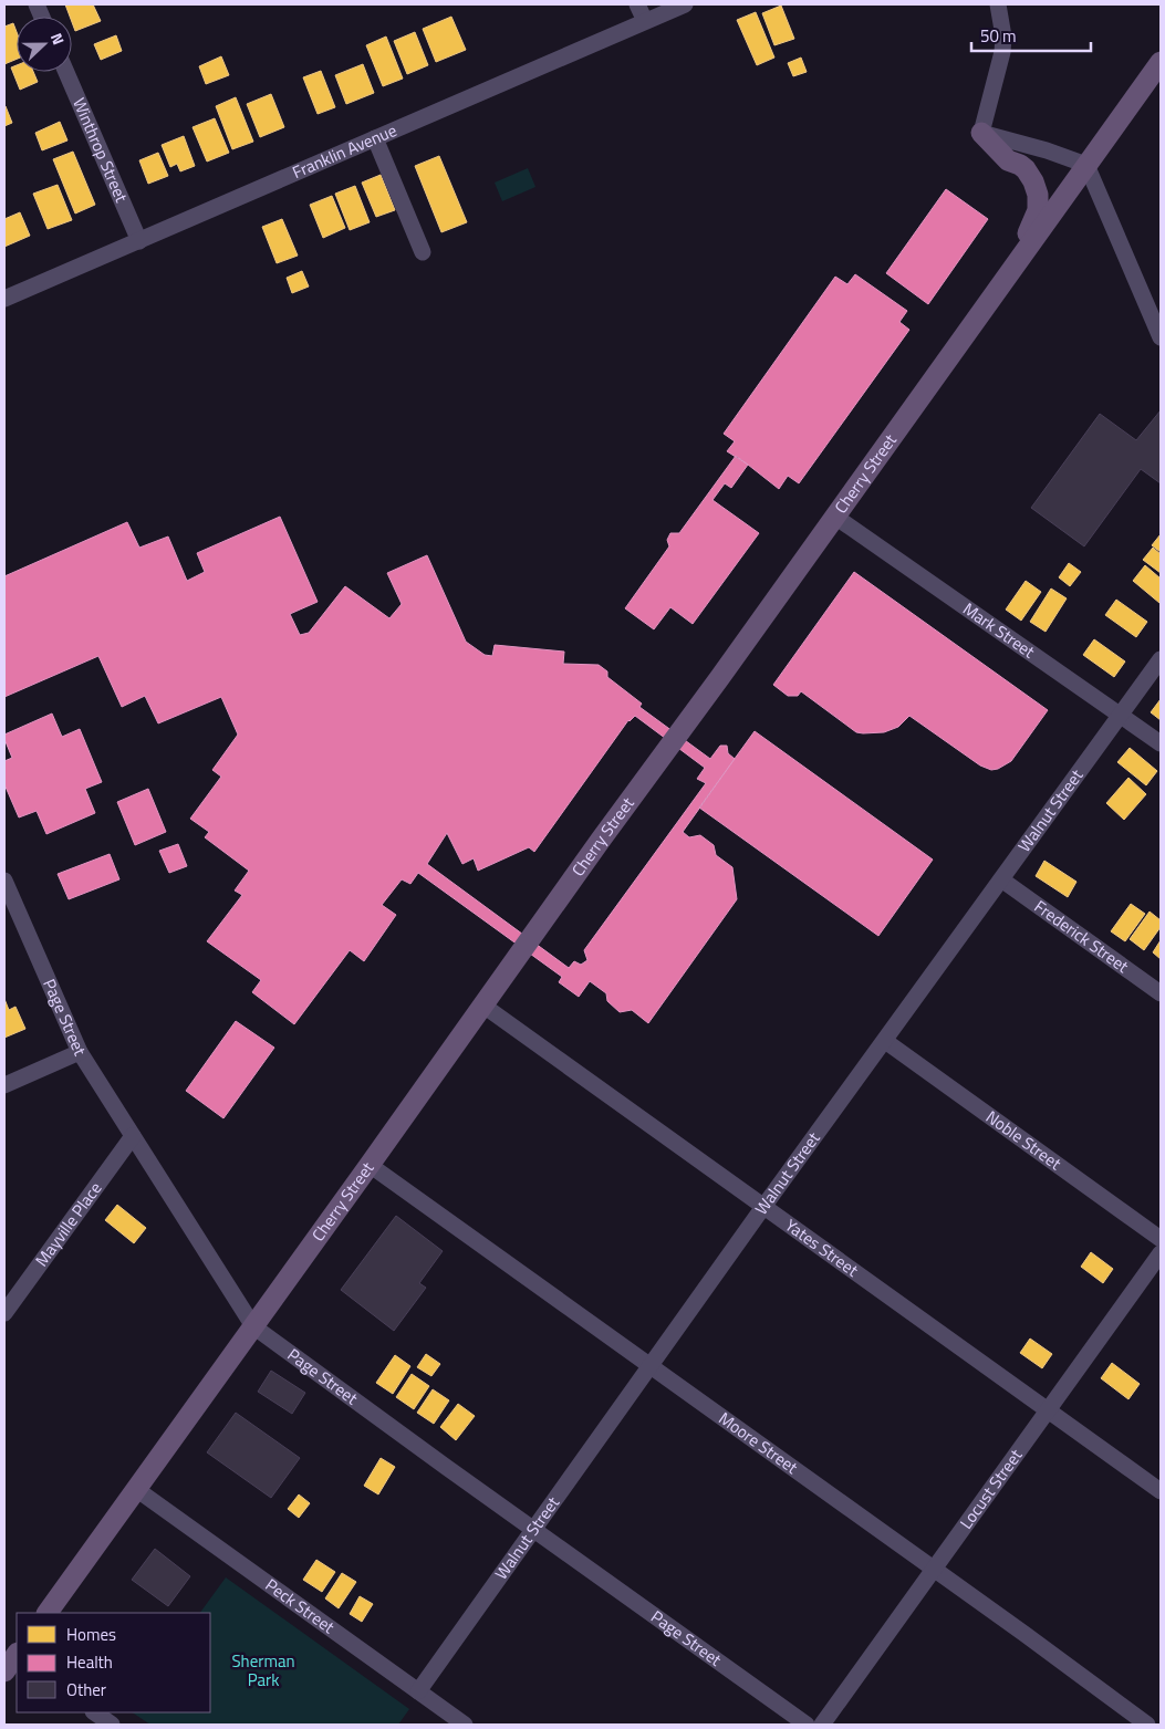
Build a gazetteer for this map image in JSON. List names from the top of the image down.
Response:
{
  "streets": {
    "main road": ["Cherry Street"],
    "street": [
      "Winthrop Street",
      "Franklin Avenue",
      "Mark Street",
      "Walnut Street",
      "Frederick Street",
      "Page Street",
      "Noble Street",
      "Mayville Place",
      "Yates Street",
      "Moore Street",
      "Locust Street",
      "Peck Street"
    ]
  },
  "crossings": [
    ["Winthrop Street", "Franklin Avenue"],
    ["Cherry Street", "Mark Street"],
    ["Cherry Street", "Page Street"],
    ["Cherry Street", "Yates Street"],
    ["Cherry Street", "Moore Street"],
    ["Cherry Street", "Peck Street"],
    ["Mark Street", "Walnut Street"],
    ["Walnut Street", "Frederick Street"],
    ["Walnut Street", "Page Street"],
    ["Walnut Street", "Noble Street"],
    ["Walnut Street", "Yates Street"],
    ["Walnut Street", "Moore Street"],
    ["Walnut Street", "Peck Street"],
    ["Page Street", "Mayville Place"],
    ["Yates Street", "Locust Street"],
    ["Moore Street", "Locust Street"]
  ],
  "parks": ["Sherman Park"],
  "legend": ["Homes", "Health", "Other"],
  "scale_bar": "50 m",
  "north": "right"
}
